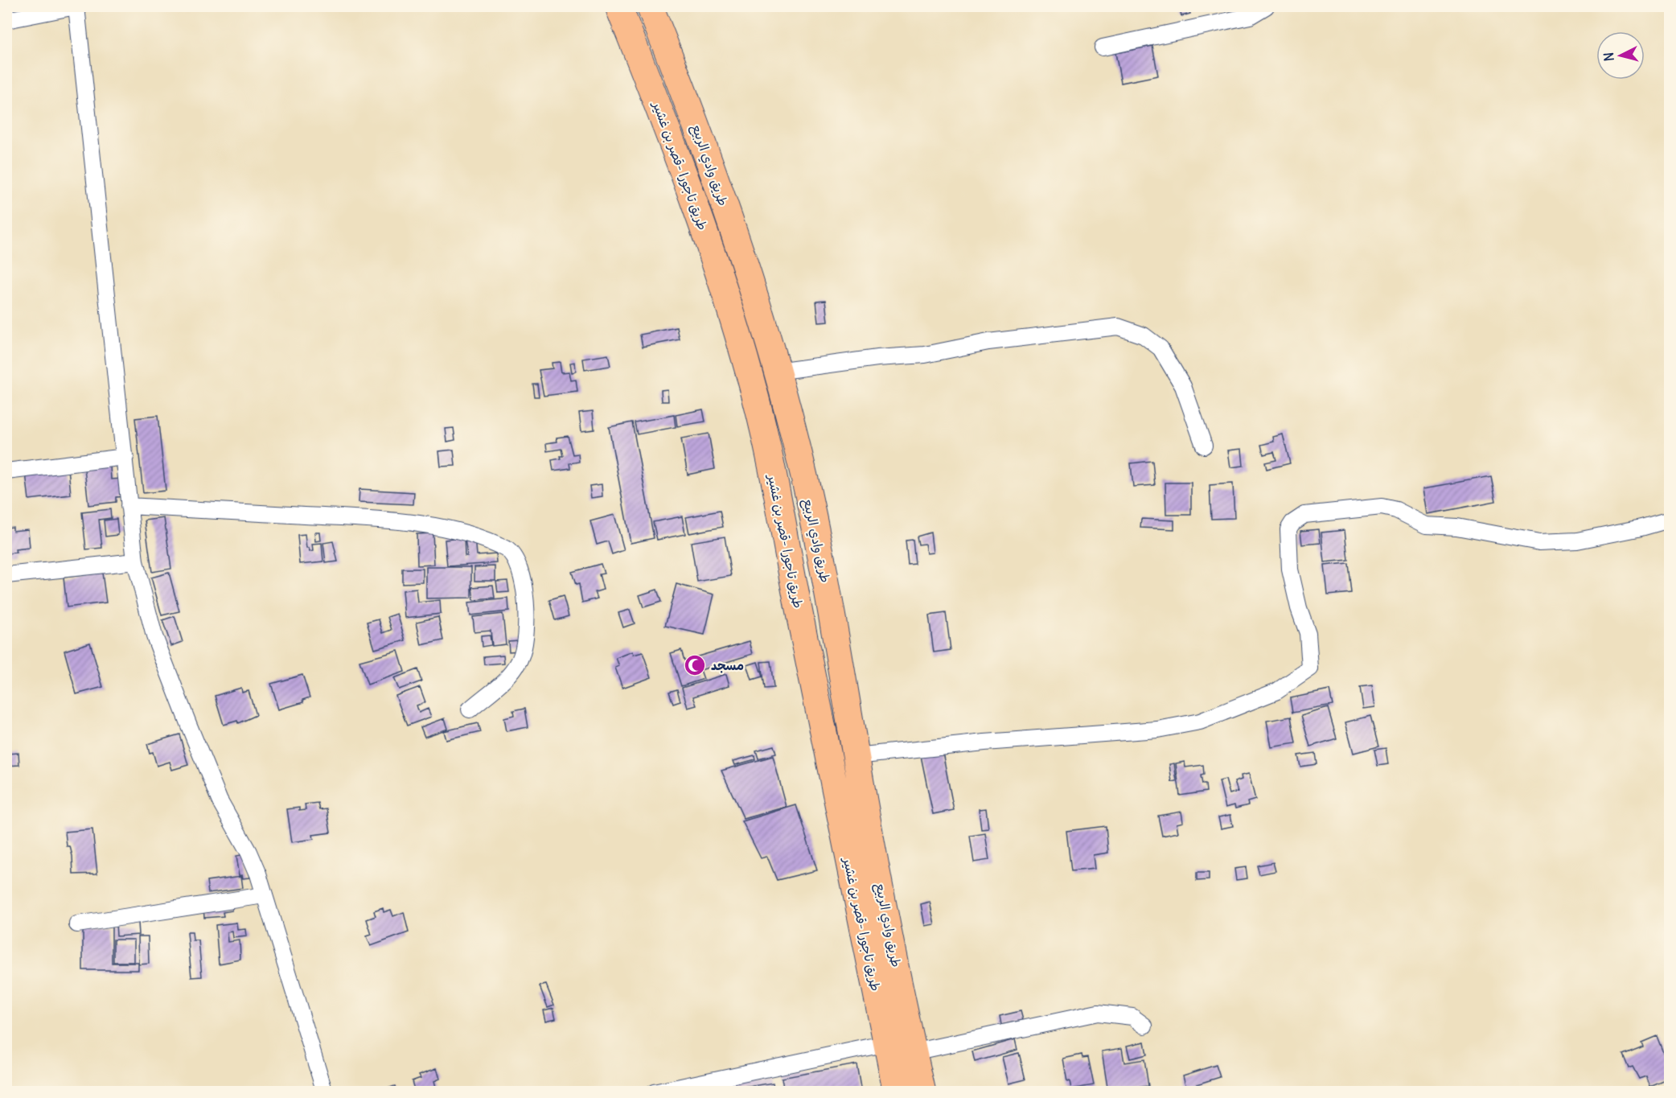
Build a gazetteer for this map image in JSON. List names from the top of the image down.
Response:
{
  "streets": {
    "highway": ["طريق وادي الربيع", "طريق تاجورا -قصر بن غشير"]
  },
  "places": {
    "mosque": ["مسجد"]
  },
  "north": "left"
}
